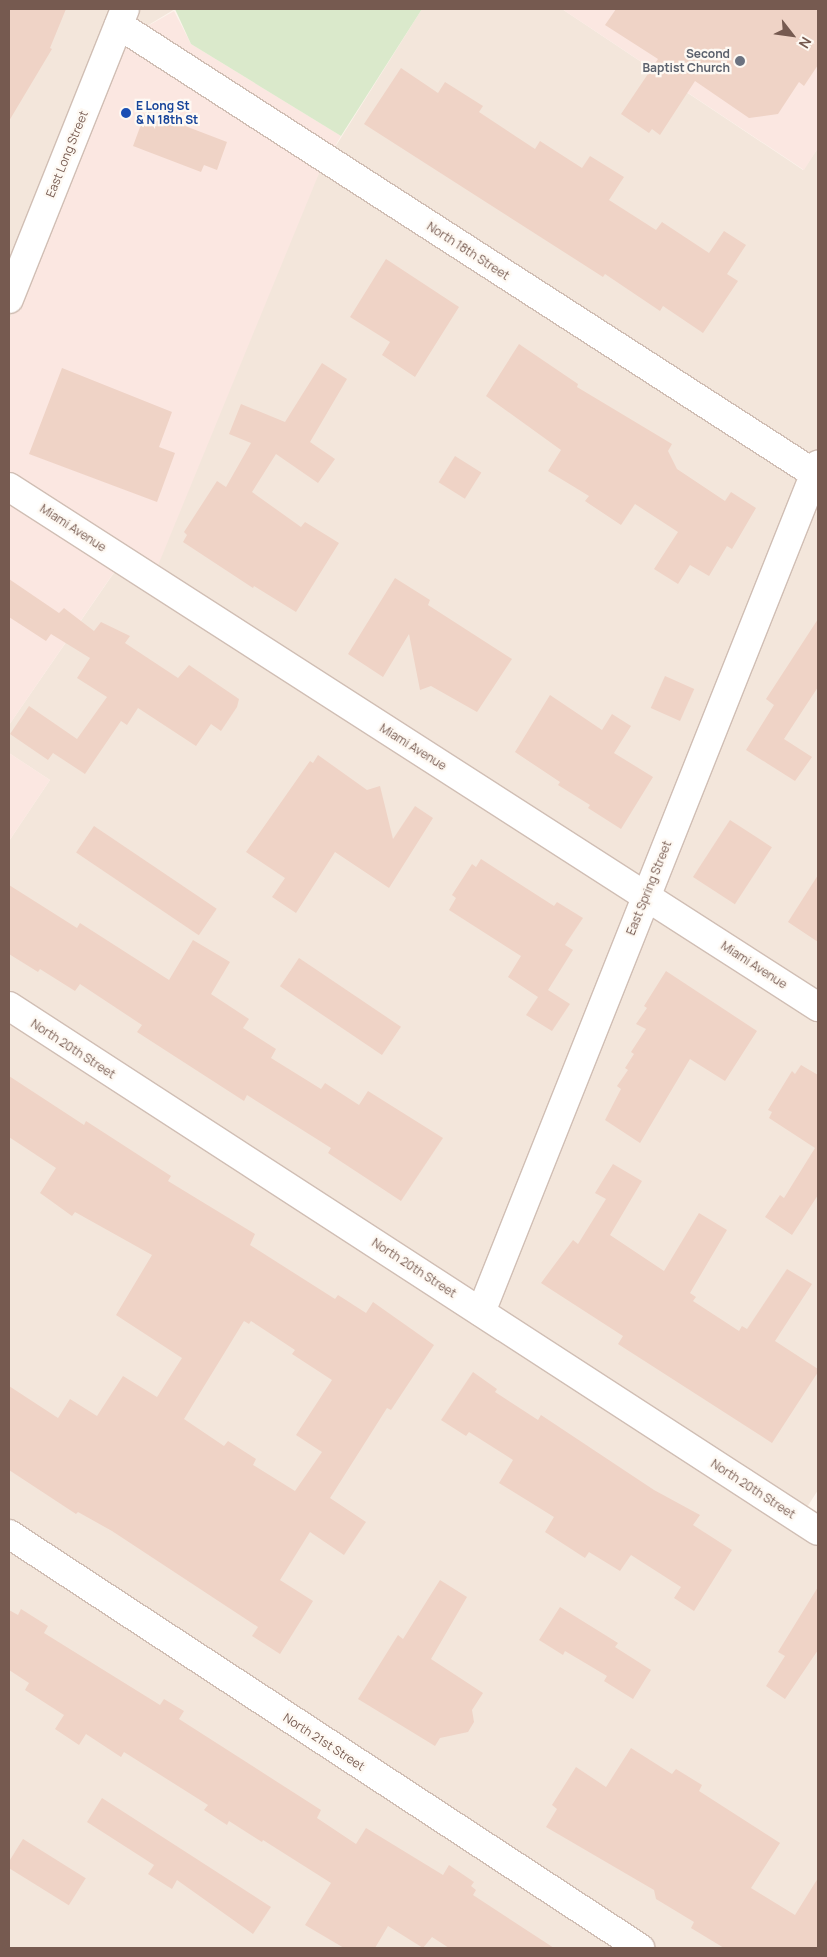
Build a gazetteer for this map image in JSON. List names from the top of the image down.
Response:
{
  "streets": {
    "street": [
      "East Long Street",
      "North 18th Street",
      "Miami Avenue",
      "East Spring Street",
      "North 20th Street",
      "North 21st Street"
    ]
  },
  "crossings": [
    ["East Long Street", "North 18th Street"],
    ["North 18th Street", "East Spring Street"],
    ["Miami Avenue", "East Spring Street"],
    ["East Spring Street", "North 20th Street"]
  ],
  "places": ["Second Baptist Church", "E Long St & N 18th St"],
  "north": "bottom right"
}
